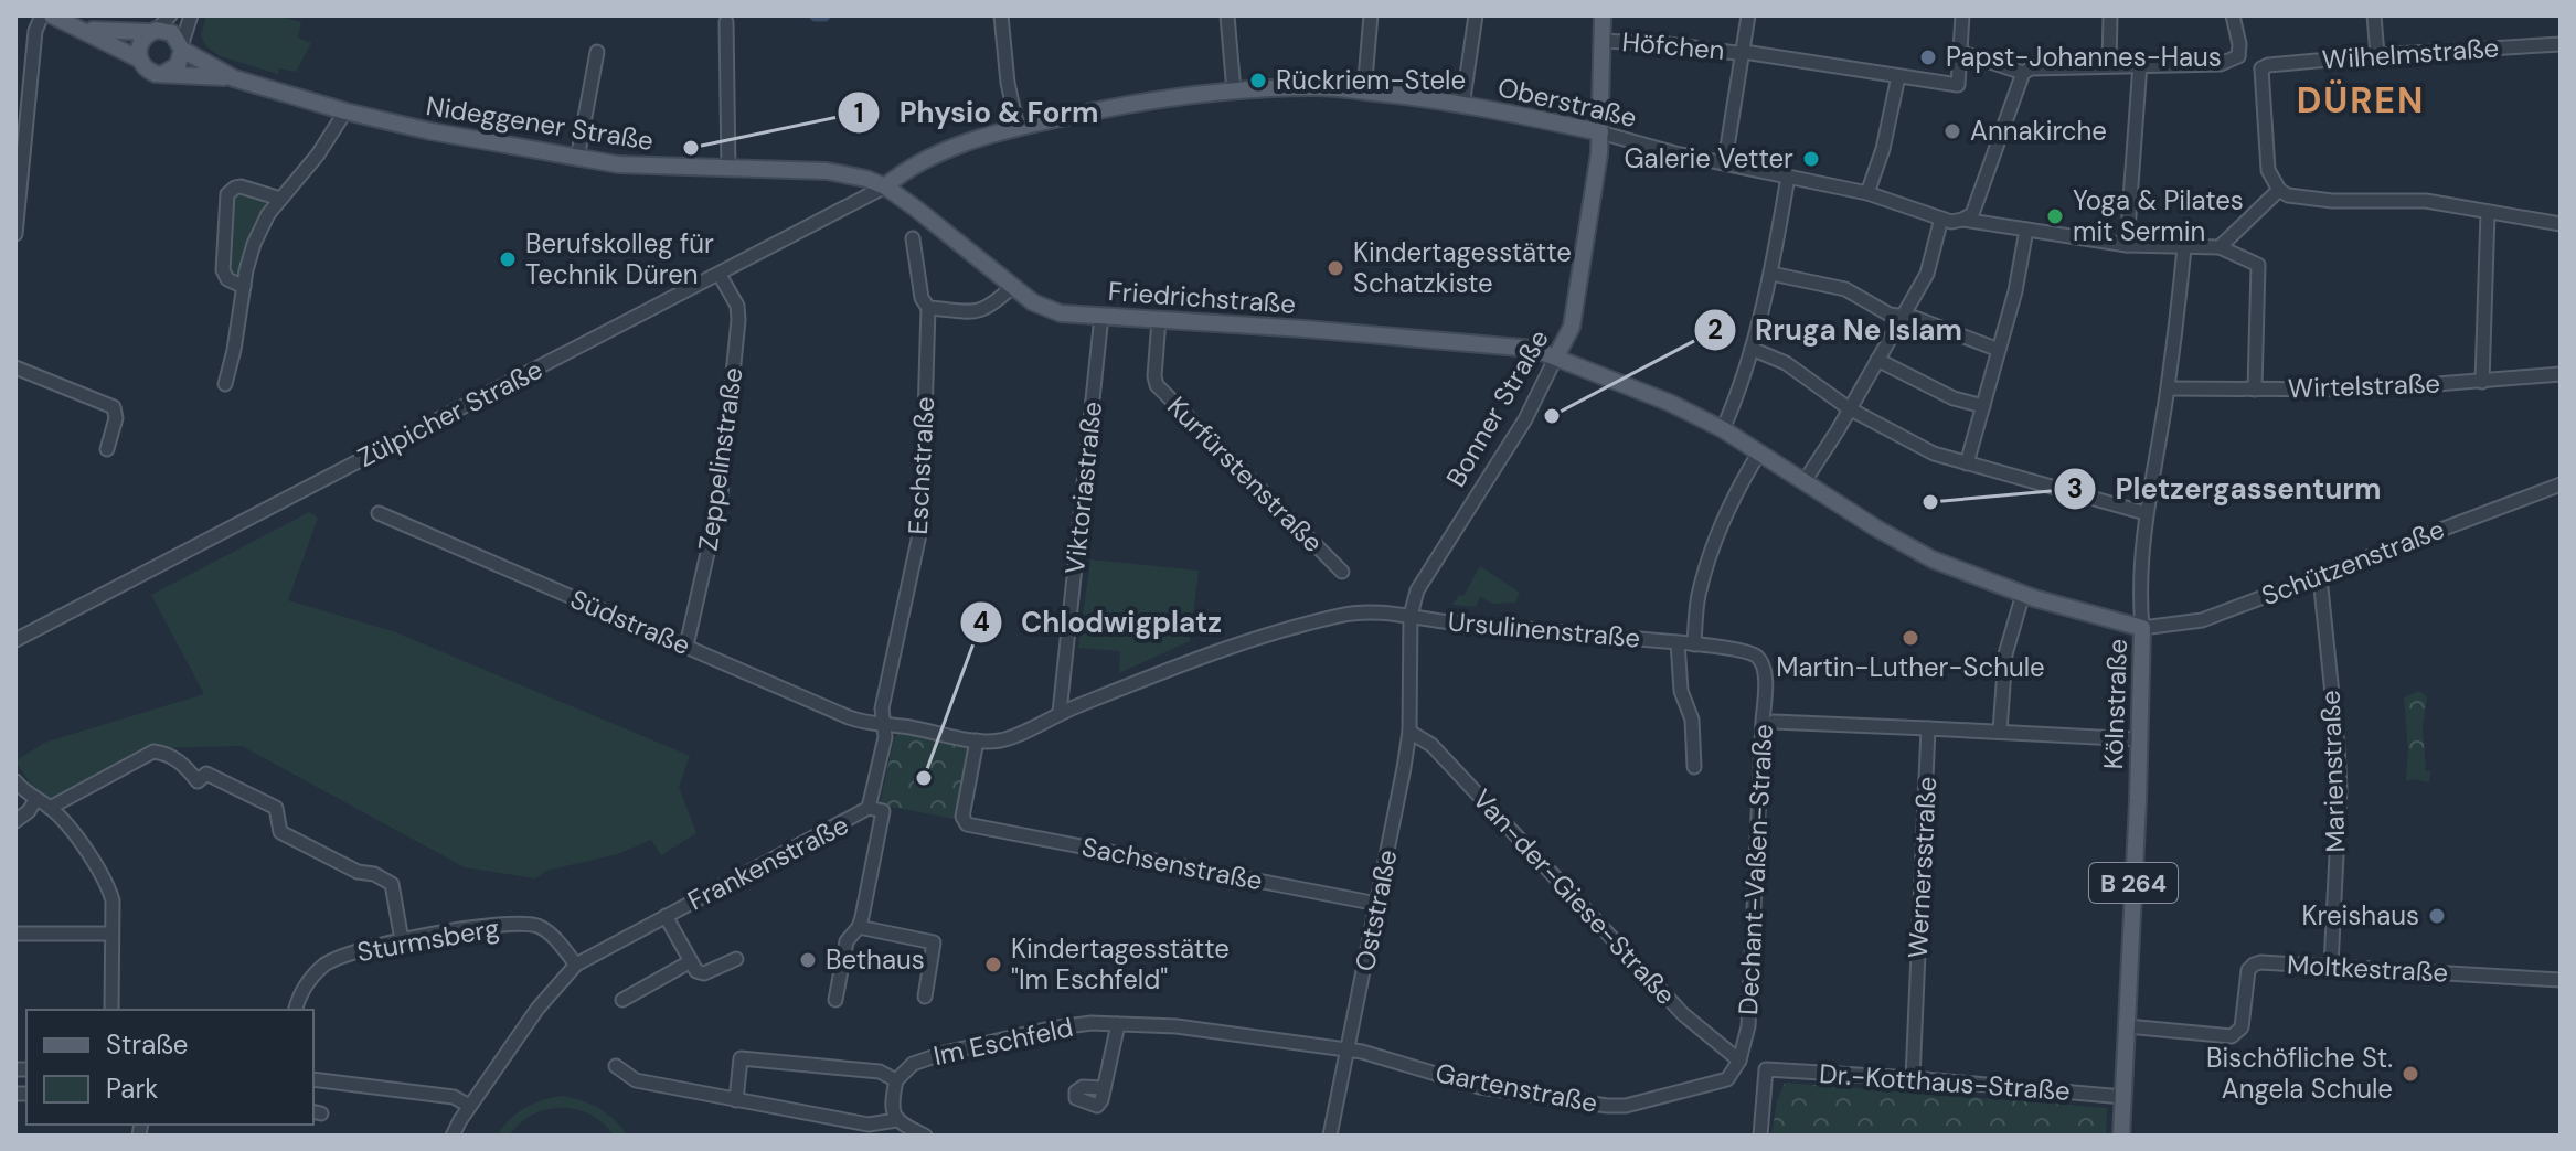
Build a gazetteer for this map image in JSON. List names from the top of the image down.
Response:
{
  "streets": {
    "main road": [
      "Oberstraße",
      "Nideggener Straße",
      "Friedrichstraße",
      "Bonner Straße",
      "Kölnstraße",
      "B 264"
    ],
    "street": [
      "Höfchen",
      "Wilhelmstraße",
      "Wirtelstraße",
      "Zülpicher Straße",
      "Zeppelinstraße",
      "Eschstraße",
      "Kurfürstenstraße",
      "Viktoriastraße",
      "Schützenstraße",
      "Südstraße",
      "Ursulinenstraße",
      "Marienstraße",
      "Frankenstraße",
      "Sachsenstraße",
      "Wernersstraße",
      "Dechant-Vaßen-Straße",
      "Van-der-Giese-Straße",
      "Oststraße",
      "Sturmsberg",
      "Moltkestraße",
      "Im Eschfeld",
      "Dr.-Kotthaus-Straße",
      "Gartenstraße"
    ]
  },
  "crossings": [
    ["Höfchen", "Bonner Straße"],
    ["Oberstraße", "Nideggener Straße"],
    ["Oberstraße", "Friedrichstraße"],
    ["Oberstraße", "Bonner Straße"],
    ["Oberstraße", "Zülpicher Straße"],
    ["Oberstraße", "Kölnstraße"],
    ["Nideggener Straße", "Friedrichstraße"],
    ["Nideggener Straße", "Zülpicher Straße"],
    ["Friedrichstraße", "Bonner Straße"],
    ["Friedrichstraße", "Zülpicher Straße"],
    ["Friedrichstraße", "Kurfürstenstraße"],
    ["Friedrichstraße", "Viktoriastraße"],
    ["Friedrichstraße", "Schützenstraße"],
    ["Friedrichstraße", "Kölnstraße"],
    ["Wirtelstraße", "Kölnstraße"],
    ["Bonner Straße", "Ursulinenstraße"],
    ["Bonner Straße", "Oststraße"],
    ["Zülpicher Straße", "Zeppelinstraße"],
    ["Zeppelinstraße", "Südstraße"],
    ["Eschstraße", "Südstraße"],
    ["Eschstraße", "Frankenstraße"],
    ["Schützenstraße", "Kölnstraße"],
    ["Schützenstraße", "Marienstraße"],
    ["Südstraße", "Sachsenstraße"],
    ["Ursulinenstraße", "Dechant-Vaßen-Straße"],
    ["Ursulinenstraße", "Oststraße"],
    ["Kölnstraße", "Moltkestraße"],
    ["Kölnstraße", "Dr.-Kotthaus-Straße"],
    ["Marienstraße", "Moltkestraße"],
    ["Frankenstraße", "Sturmsberg"],
    ["Sachsenstraße", "Oststraße"],
    ["Wernersstraße", "Dr.-Kotthaus-Straße"],
    ["Dechant-Vaßen-Straße", "Van-der-Giese-Straße"],
    ["Dechant-Vaßen-Straße", "Gartenstraße"],
    ["Van-der-Giese-Straße", "Oststraße"],
    ["Van-der-Giese-Straße", "Gartenstraße"],
    ["Oststraße", "Im Eschfeld"],
    ["Oststraße", "Gartenstraße"],
    ["Im Eschfeld", "Gartenstraße"]
  ],
  "districts": ["DÜREN"],
  "places": [
    "Papst-Johannes-Haus",
    "Rückriem-Stele",
    "Annakirche",
    "Physio & Form",
    "Galerie Vetter",
    "Yoga & Pilates mit Sermin",
    "Berufskolleg für Technik Düren",
    "Kindertagesstätte Schatzkiste",
    "Rruga Ne Islam",
    "Pletzergassenturm",
    "Martin-Luther-Schule",
    "Chlodwigplatz",
    "Kreishaus",
    "Bethaus",
    "Kindertagesstätte \"Im Eschfeld\"",
    "Bischöfliche St. Angela Schule"
  ],
  "legend": ["Straße", "Park"]
}
